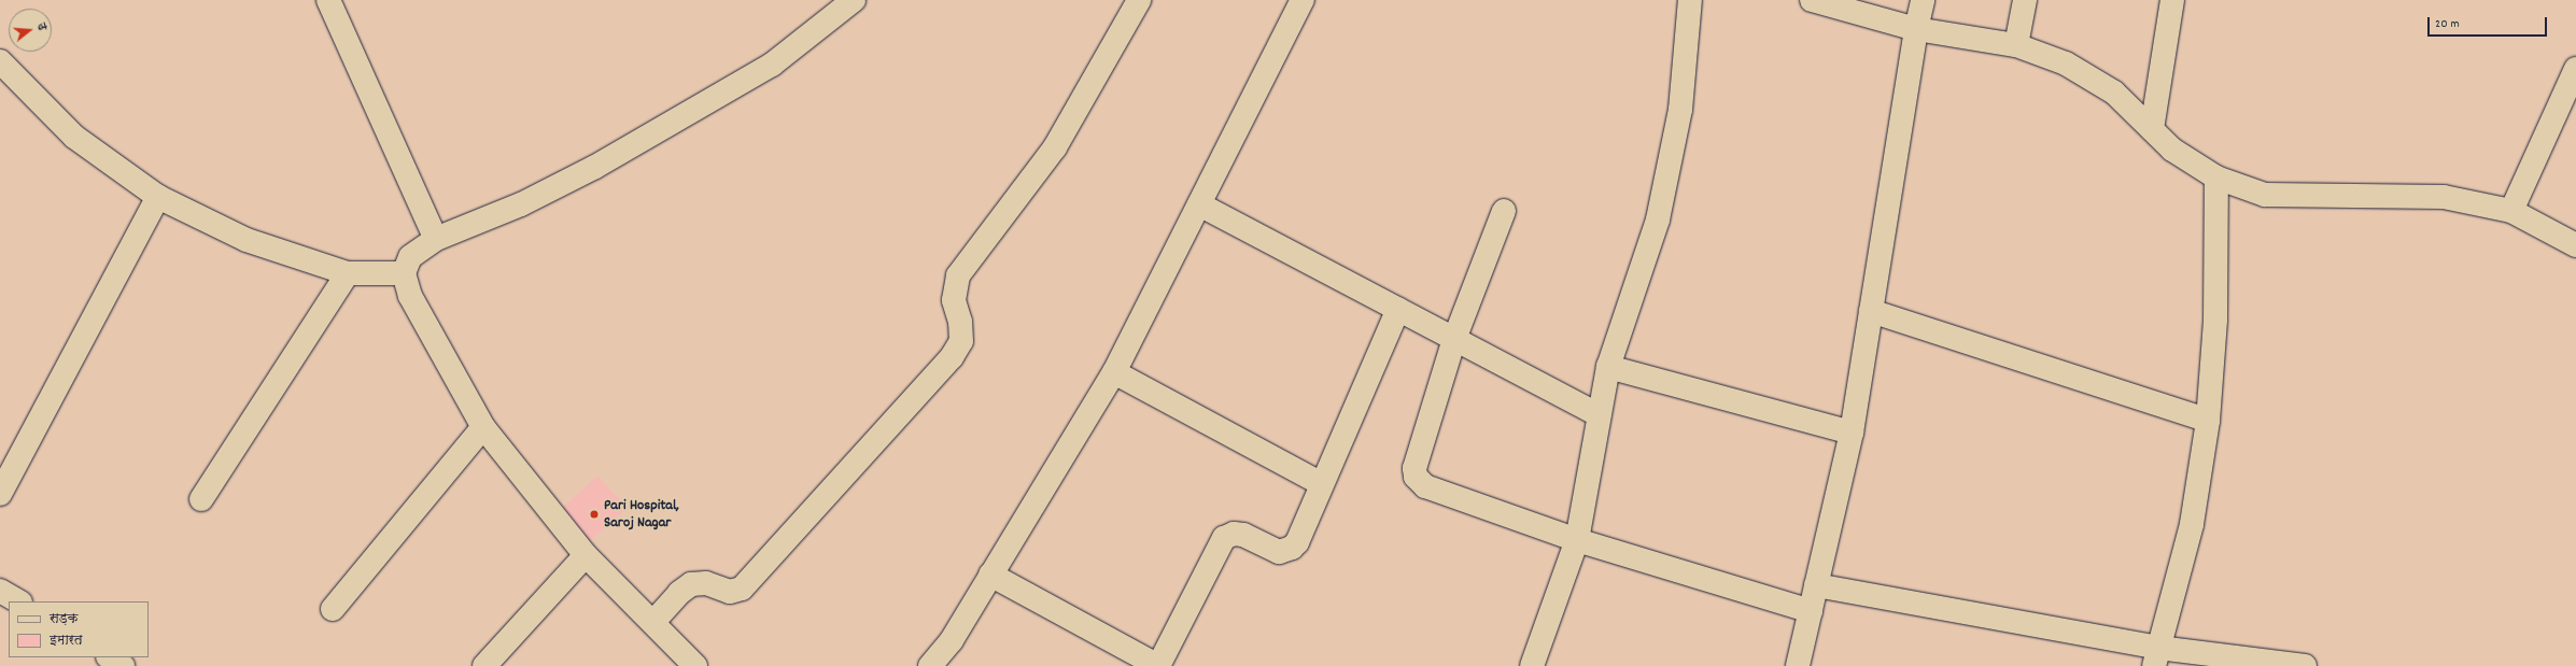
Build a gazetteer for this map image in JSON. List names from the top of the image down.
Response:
{
  "places": ["Pari Hospital, Saroj Nagar"],
  "legend": ["सड़क", "इमारत"],
  "scale_bar": "20 m",
  "north": "right"
}
